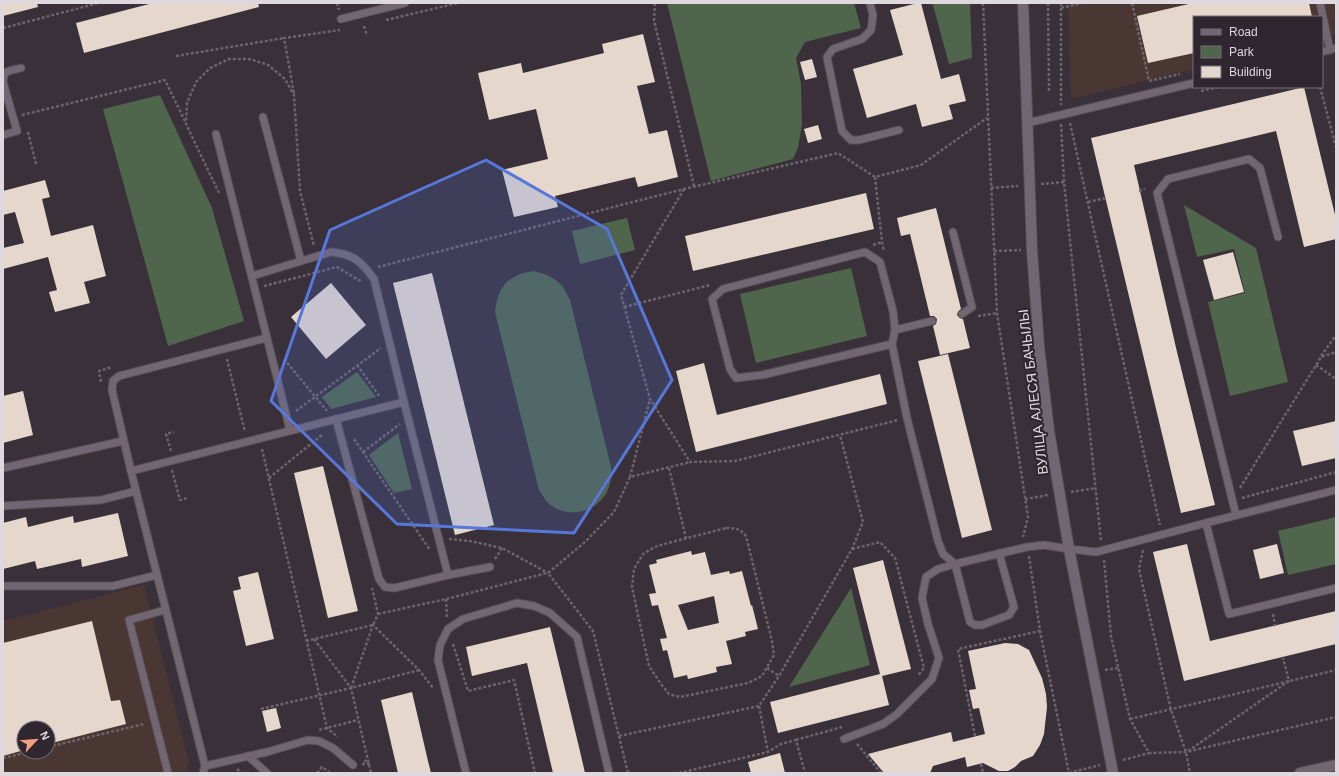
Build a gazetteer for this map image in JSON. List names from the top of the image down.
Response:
{
  "streets": {
    "street": ["ВУЛІЦА АЛЕСЯ БАЧЫЛЫ"]
  },
  "legend": ["Road", "Park", "Building"],
  "north": "top right"
}
